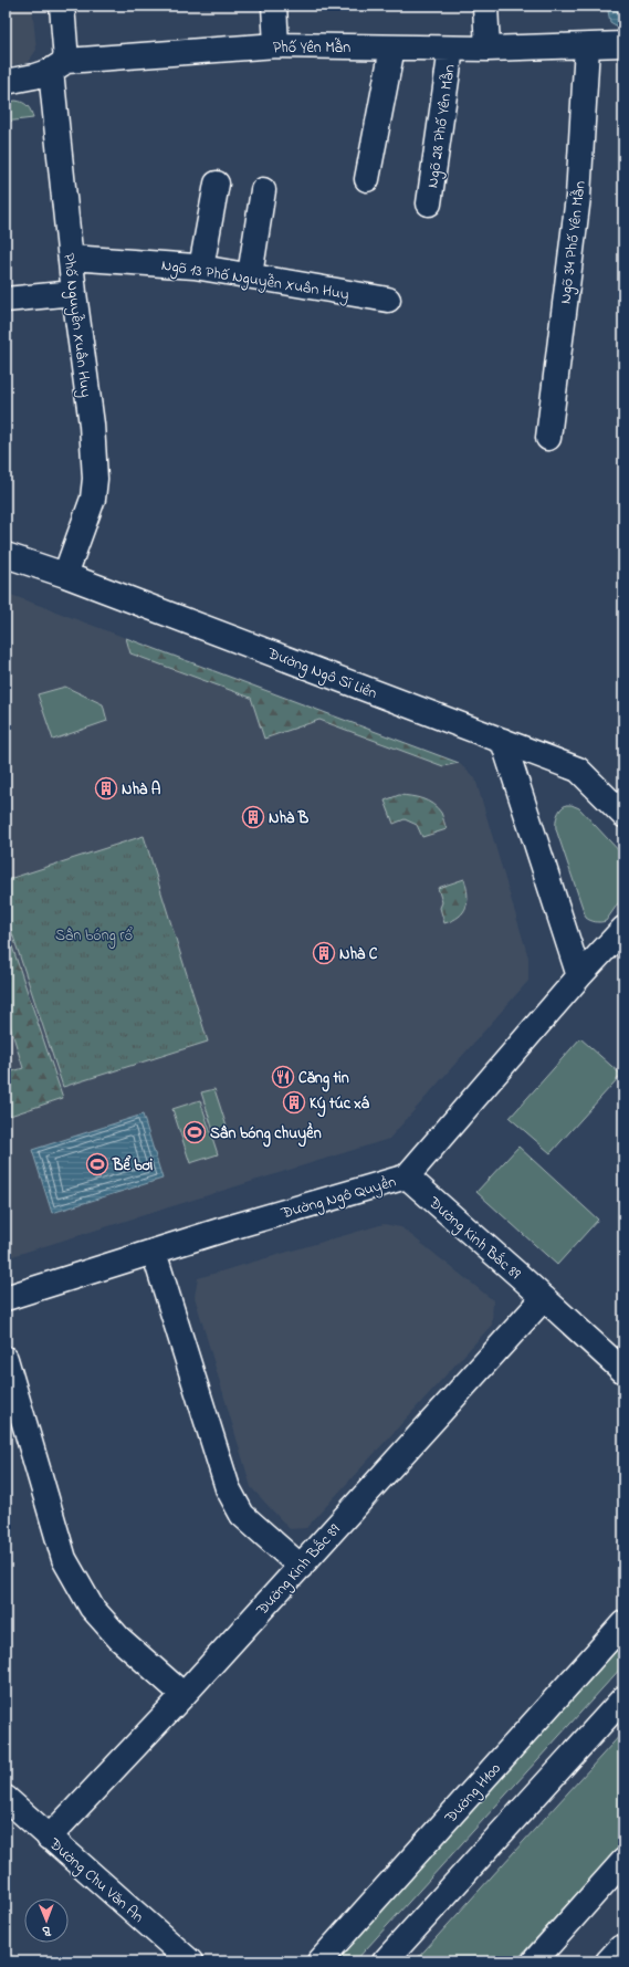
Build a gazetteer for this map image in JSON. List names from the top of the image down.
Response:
{
  "streets": {
    "street": [
      "Phố Yên Mẫn",
      "Ngõ 28 Phố Yên Mẫn",
      "Ngõ 34 Phố Yên Mẫn",
      "Ngõ 13 Phố Nguyễn Xuân Huy",
      "Phố Nguyễn Xuân Huy",
      "Đường Ngô Sĩ Liên",
      "Đường Ngô Quyền",
      "Đường Kinh Bắc 89",
      "Đường H100",
      "Đường Chu Văn An"
    ]
  },
  "crossings": [
    ["Phố Yên Mẫn", "Ngõ 28 Phố Yên Mẫn"],
    ["Phố Yên Mẫn", "Ngõ 34 Phố Yên Mẫn"],
    ["Phố Yên Mẫn", "Phố Nguyễn Xuân Huy"],
    ["Ngõ 13 Phố Nguyễn Xuân Huy", "Phố Nguyễn Xuân Huy"],
    ["Phố Nguyễn Xuân Huy", "Đường Ngô Sĩ Liên"],
    ["Đường Ngô Quyền", "Đường Kinh Bắc 89"],
    ["Đường Kinh Bắc 89", "Đường Chu Văn An"]
  ],
  "parks": ["Sân bóng rổ"],
  "places": {
    "building": [
      "Nhà A",
      "Nhà B",
      "Nhà C",
      "Ký túc xá"
    ],
    "restaurant": ["Căng tin"],
    "sports": ["Sân bóng chuyền", "Bể bơi"]
  },
  "north": "bottom"
}
